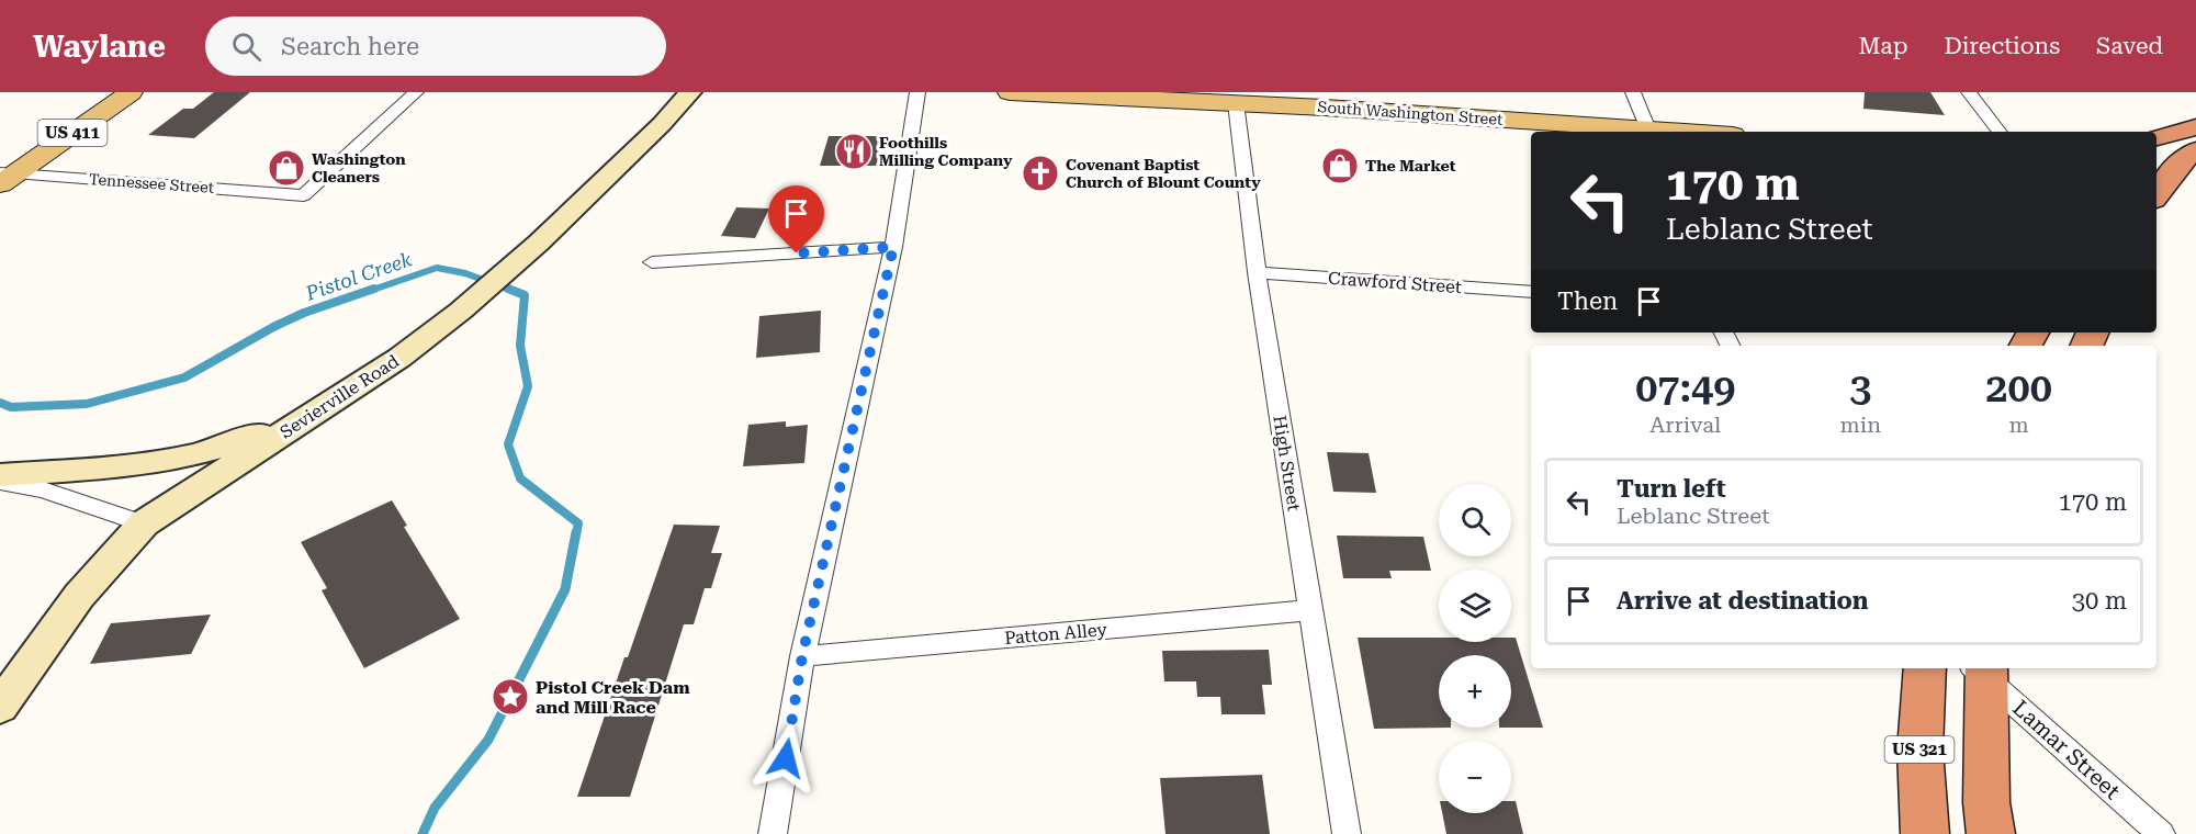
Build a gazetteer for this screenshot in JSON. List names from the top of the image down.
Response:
{
  "streets": {
    "highway": ["US 321"],
    "main road": ["South Washington Street", "US 411"],
    "street": [
      "Tennessee Street",
      "Crawford Street",
      "Sevierville Road",
      "High Street",
      "Patton Alley",
      "Lamar Street"
    ]
  },
  "crossings": [
    ["South Washington Street", "High Street"],
    ["US 411", "Tennessee Street"],
    ["Crawford Street", "High Street"],
    ["High Street", "Patton Alley"]
  ],
  "water": ["Pistol Creek"],
  "places": {
    "restaurant": ["Foothills Milling Company"],
    "shop": ["The Market", "Washington Cleaners"],
    "church": ["Covenant Baptist Church of Blount County"],
    "place": ["Pistol Creek Dam and Mill Race"]
  },
  "page": {
    "header": "Waylane",
    "search": "Search here",
    "nav": ["Map", "Directions", "Saved"],
    "turn": ["170 m", "Leblanc Street"],
    "then": "Then",
    "eta": [
      "07:49",
      "Arrival",
      "3",
      "min",
      "200",
      "m"
    ],
    "list": [
      {
        "name": "Turn left",
        "note": "Leblanc Street",
        "value": "170 m"
      },
      {
        "name": "Arrive at destination",
        "value": "30 m"
      }
    ],
    "map_buttons": ["+", "−"]
  }
}
